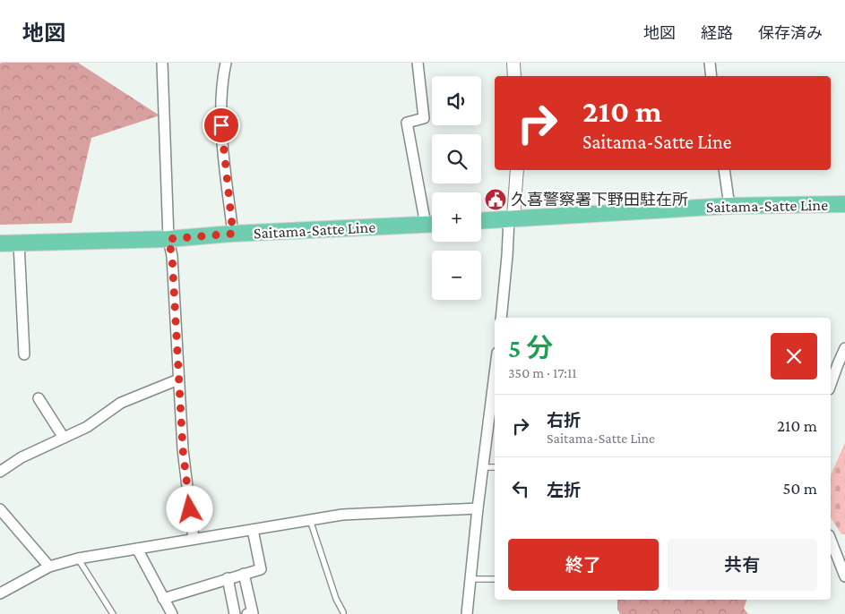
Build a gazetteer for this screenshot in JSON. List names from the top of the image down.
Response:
{
  "streets": {
    "main road": ["Saitama-Satte Line"]
  },
  "places": {
    "public building": ["久喜警察署下野田駐在所"]
  },
  "page": {
    "header": "地図",
    "nav": ["地図", "経路", "保存済み"],
    "map_buttons": ["+", "−"],
    "turn": ["210 m", "Saitama-Satte Line"],
    "heading": ["5 分", "350 m · 17:11"],
    "list": [
      {
        "name": "右折",
        "note": "Saitama-Satte Line",
        "value": "210 m"
      },
      {
        "name": "左折",
        "value": "50 m"
      }
    ],
    "buttons": ["終了", "共有"]
  }
}
